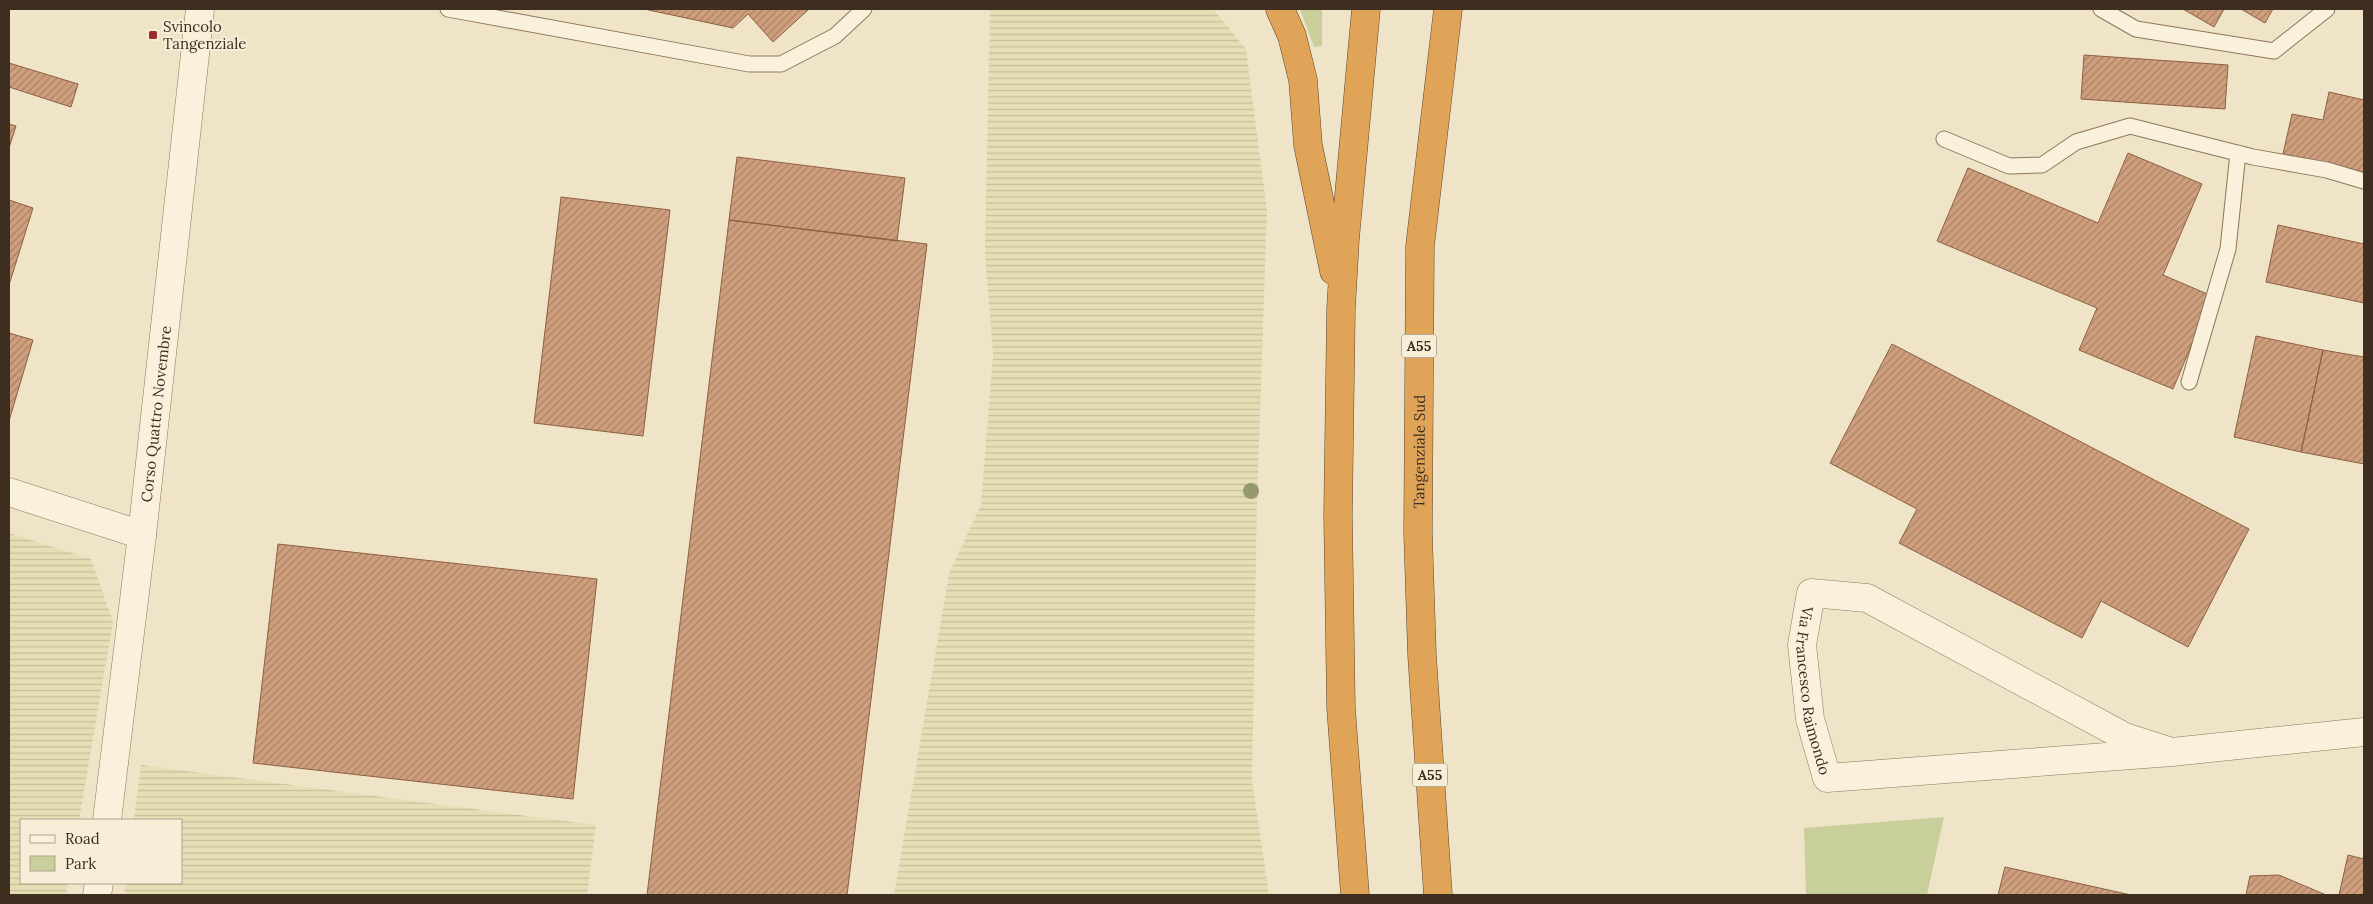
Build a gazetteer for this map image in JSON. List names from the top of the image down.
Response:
{
  "streets": {
    "highway": ["A55", "Tangenziale Sud"],
    "street": ["Corso Quattro Novembre", "Via Francesco Raimondo"]
  },
  "places": {
    "transit": ["Svincolo Tangenziale"]
  },
  "legend": ["Road", "Park"]
}
